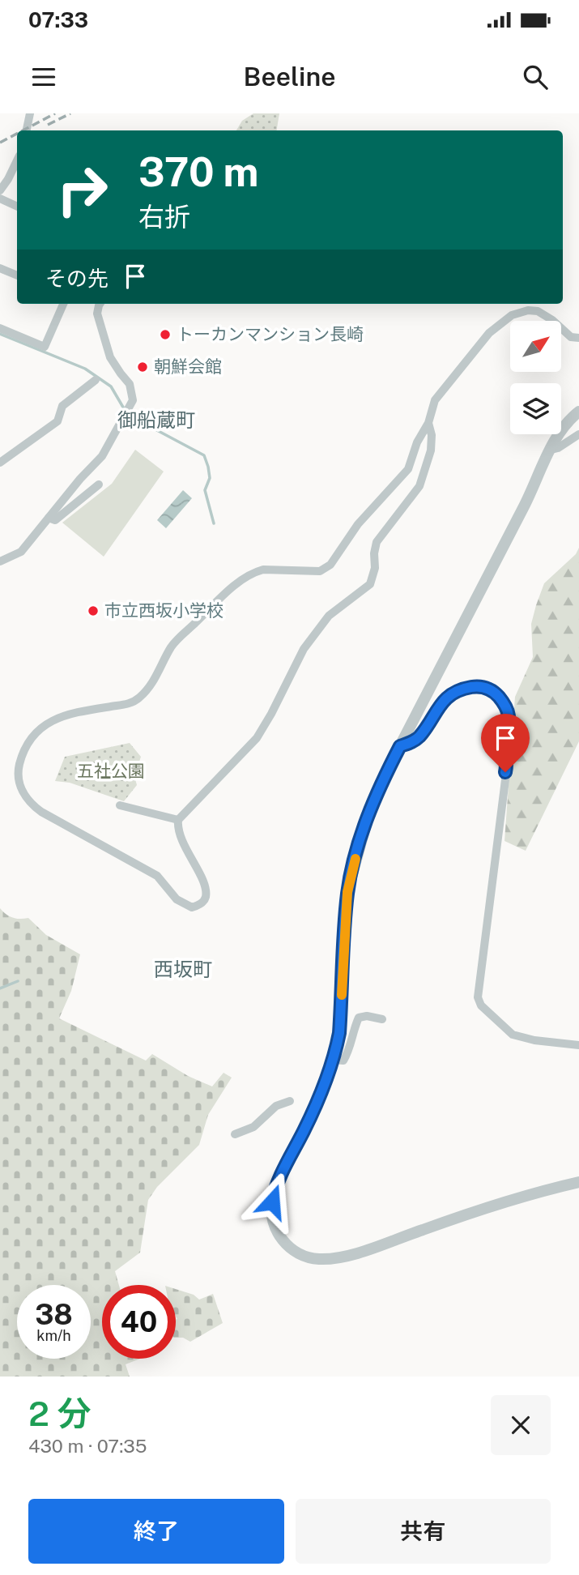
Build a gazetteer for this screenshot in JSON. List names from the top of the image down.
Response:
{
  "districts": ["御船蔵町", "西坂町"],
  "parks": ["五社公園"],
  "places": ["トーカンマンション長崎", "朝鮮会館", "市立西坂小学校"],
  "north": "top right",
  "page": {
    "status": "07:33",
    "header": "Beeline",
    "turn": ["370 m", "右折"],
    "then": "その先",
    "speed": "38 km/h",
    "limit": "40",
    "heading": ["2 分", "430 m · 07:35"],
    "buttons": ["終了", "共有"]
  }
}
